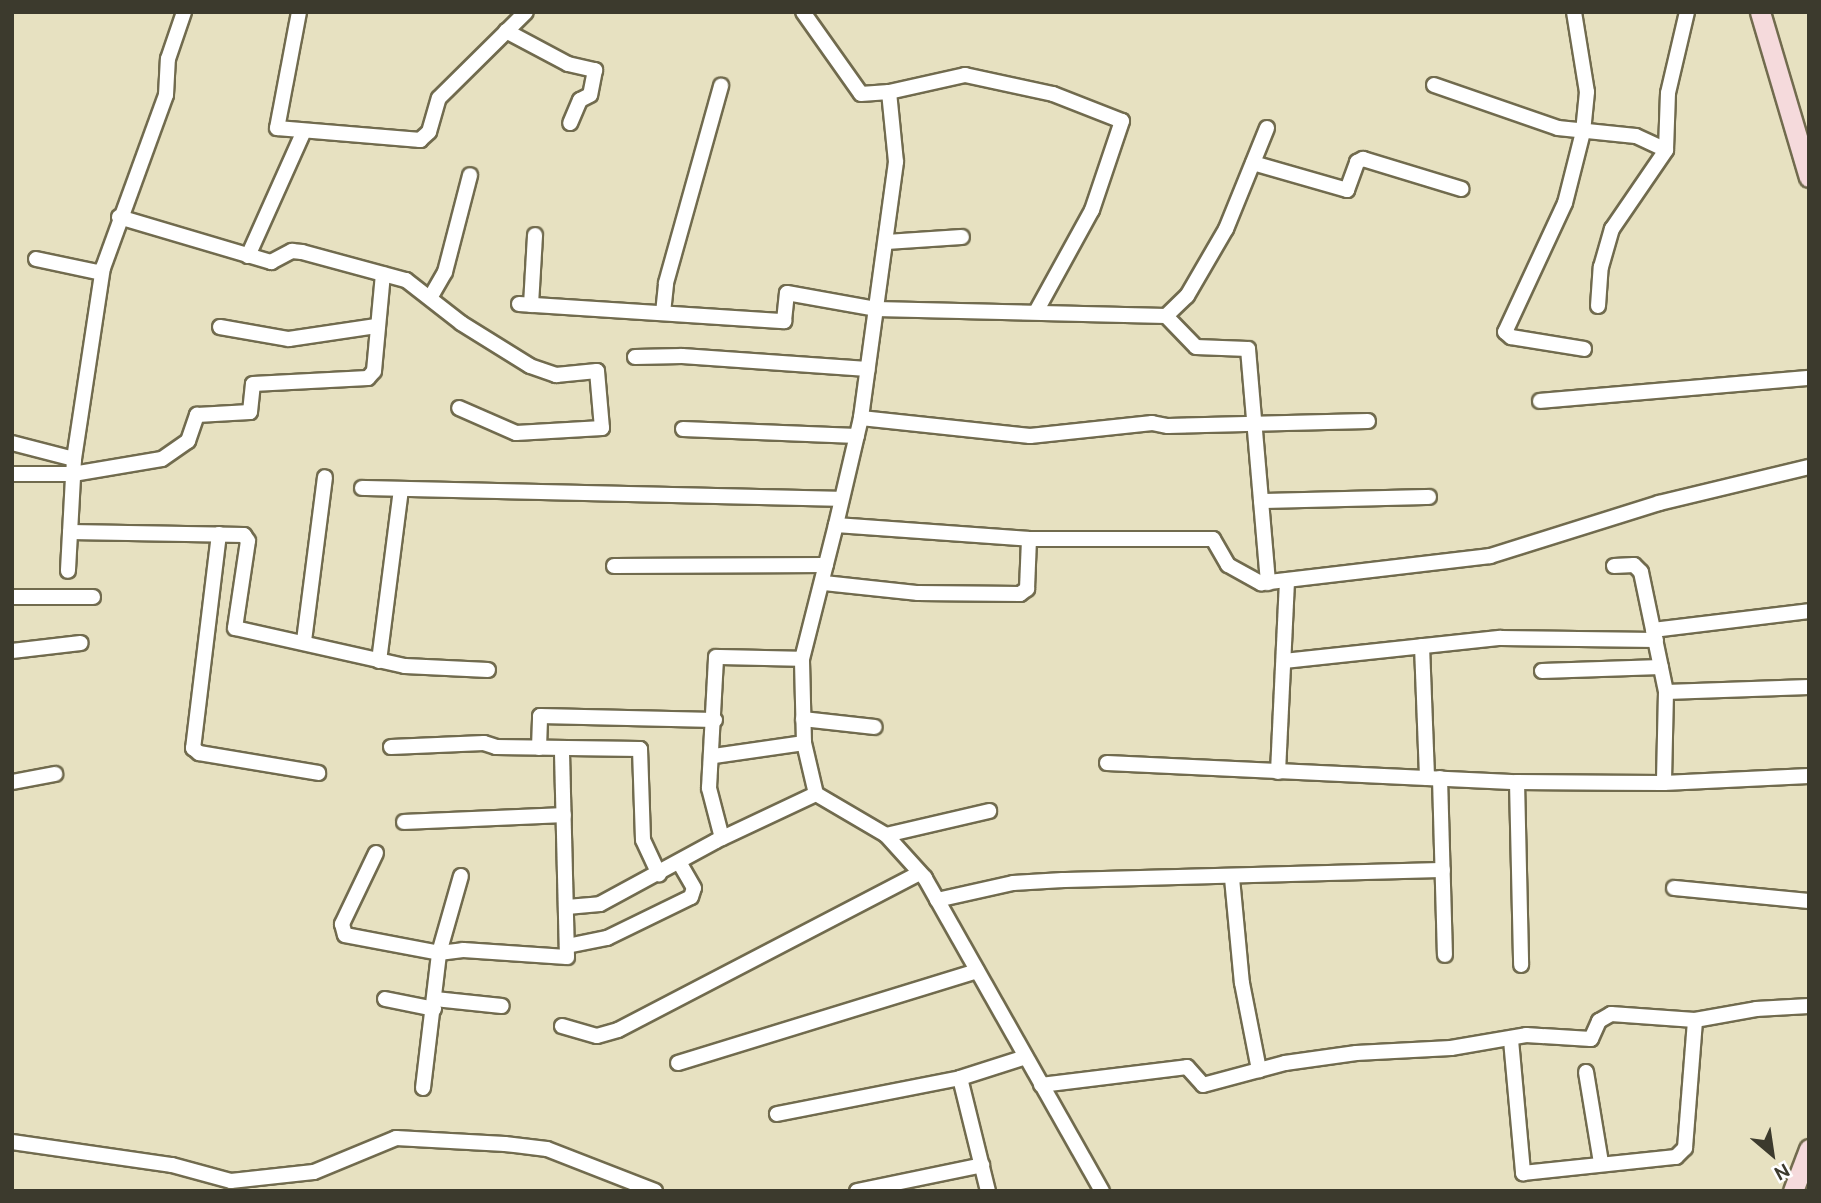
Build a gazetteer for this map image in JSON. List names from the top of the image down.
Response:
{
  "north": "bottom right"
}
